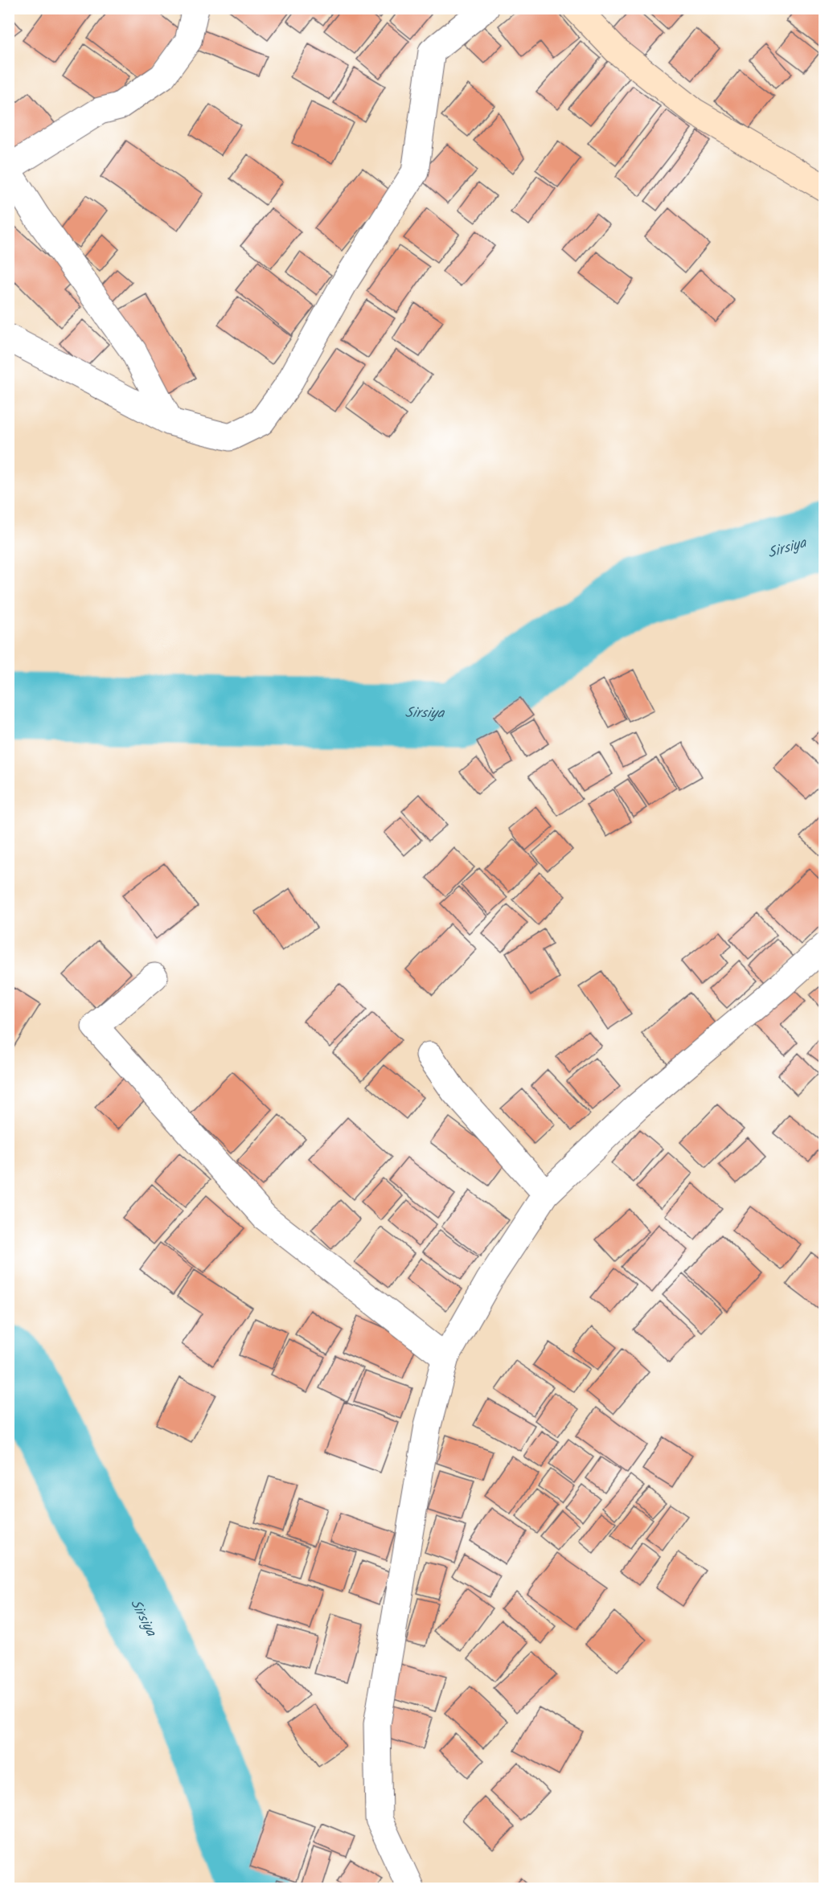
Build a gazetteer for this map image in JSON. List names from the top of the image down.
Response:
{
  "water": ["Sirsiya"]
}
